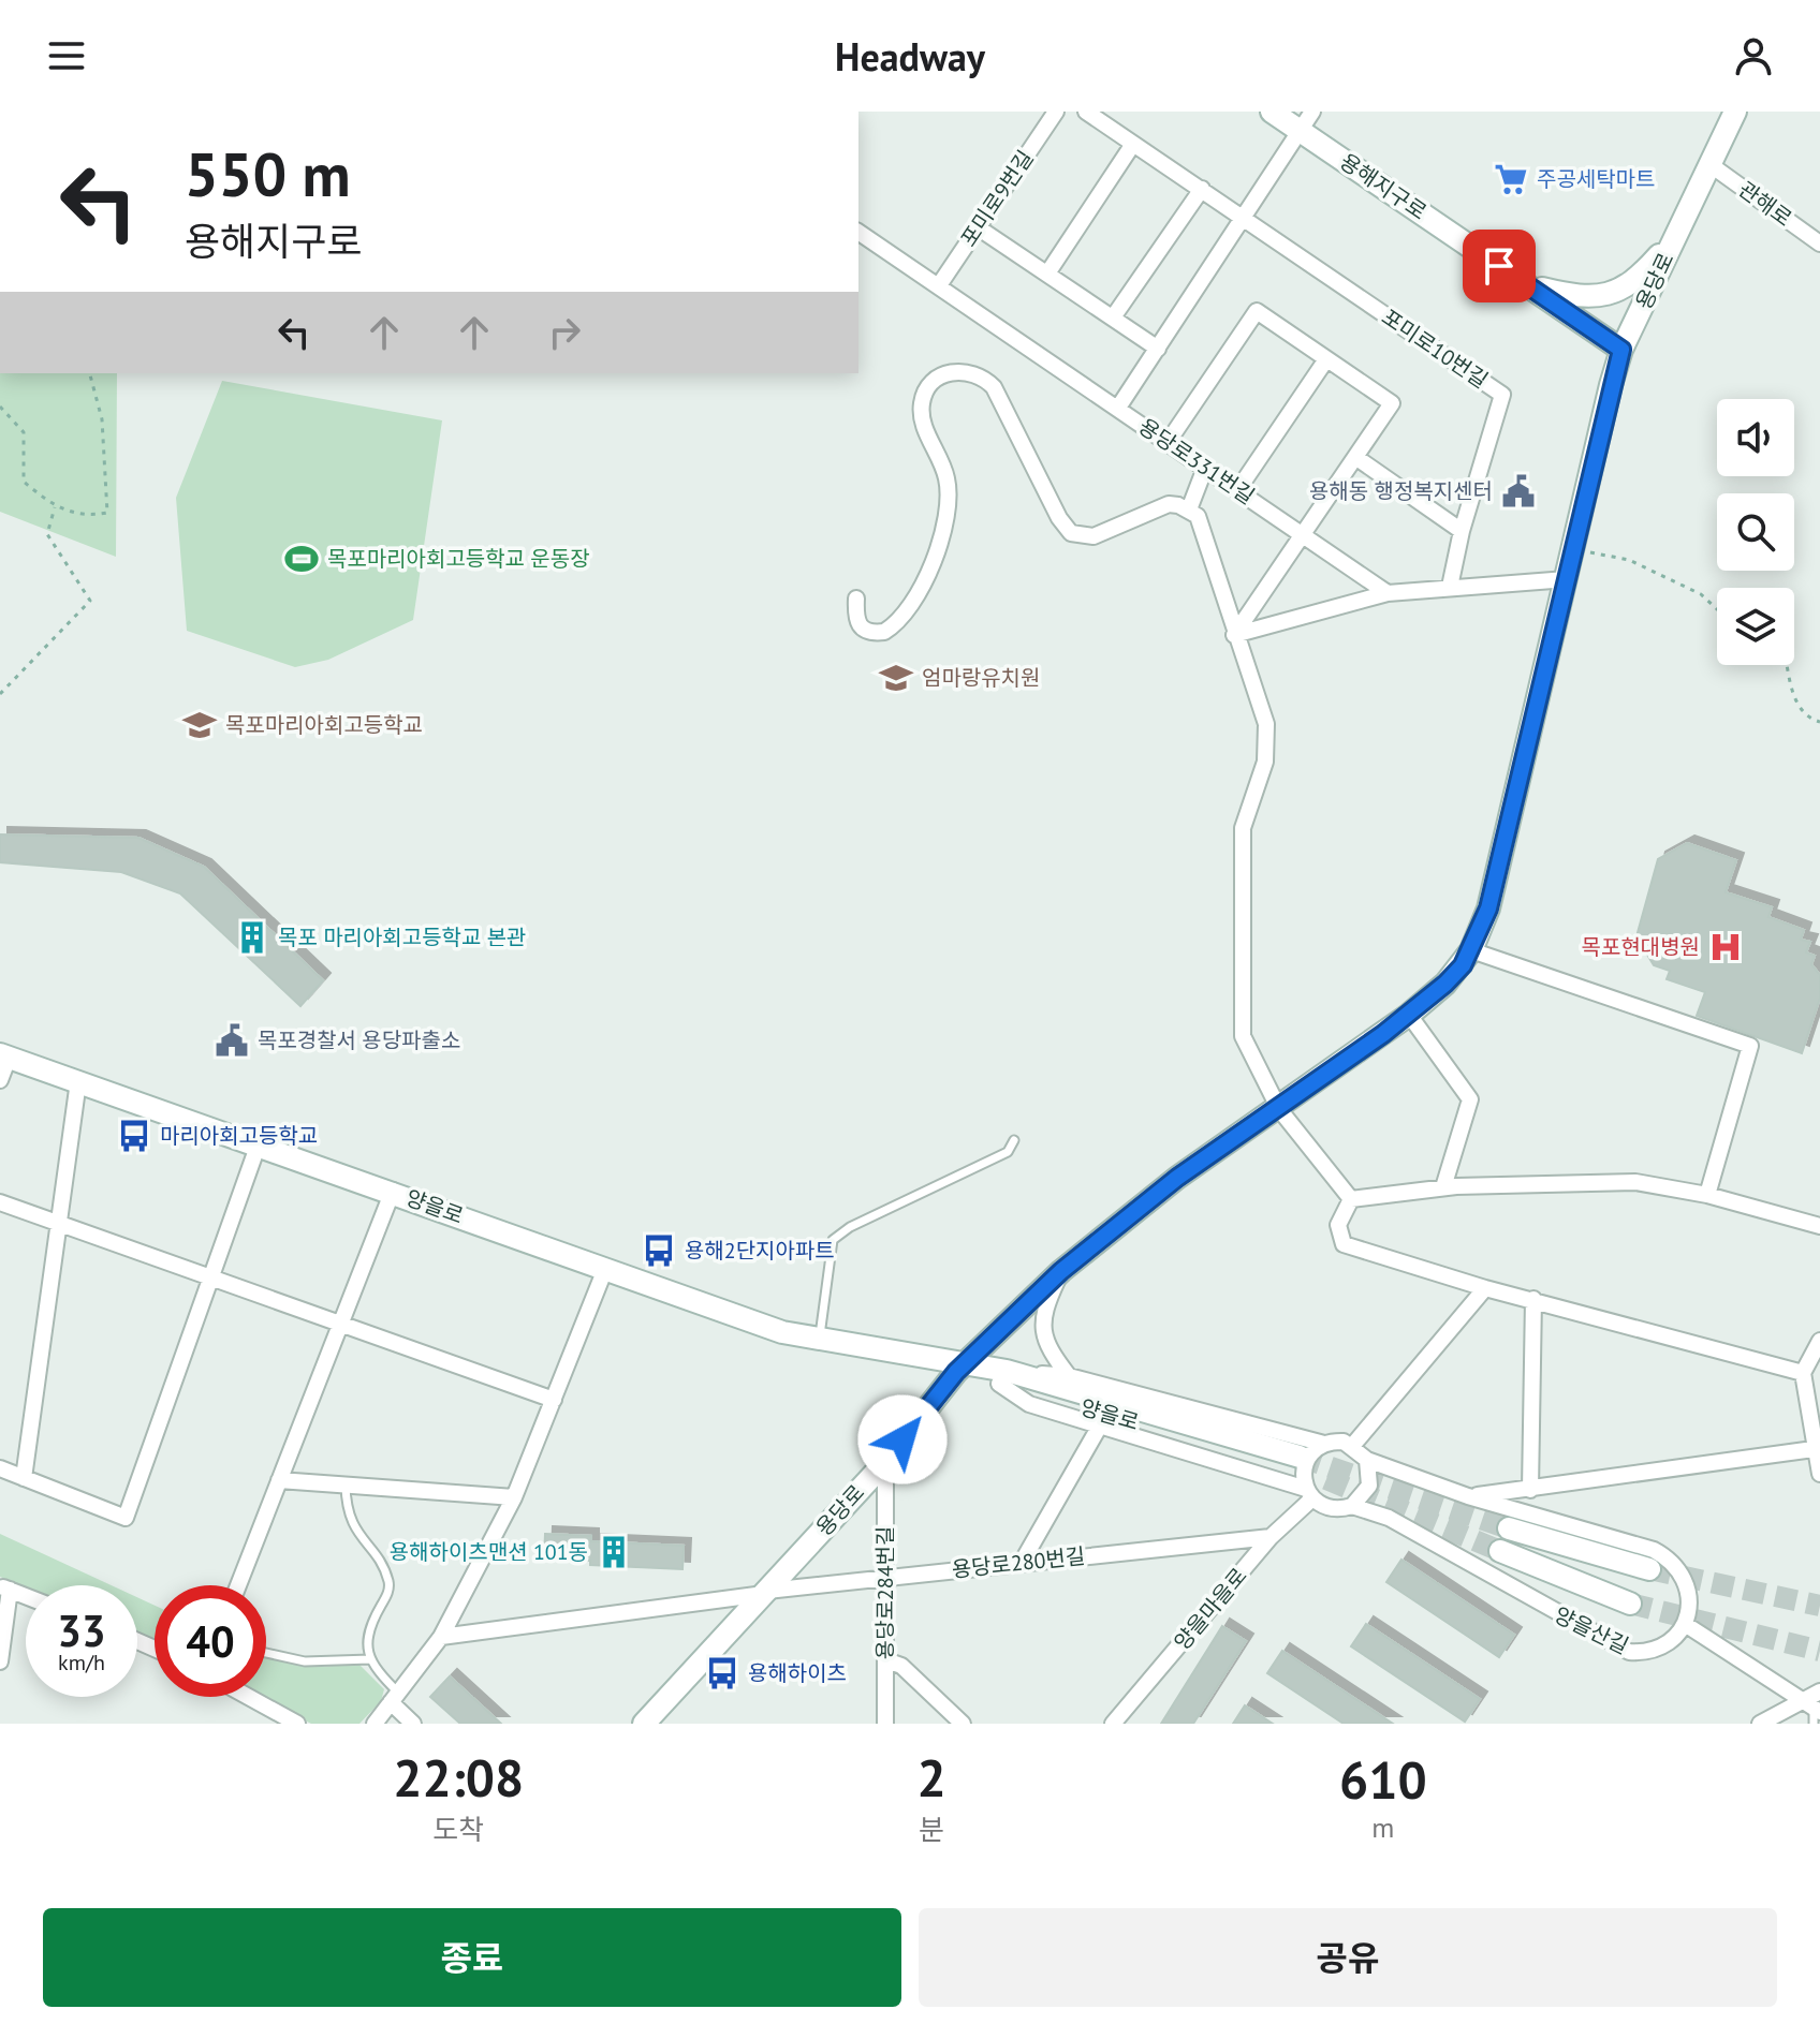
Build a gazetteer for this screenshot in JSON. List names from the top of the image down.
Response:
{
  "streets": {
    "street": [
      "용해지구로",
      "포미로9번길",
      "관해로",
      "용당로",
      "포미로10번길",
      "용당로331번길",
      "양을로",
      "용당로280번길",
      "용당로284번길",
      "양을마을로",
      "양을산길"
    ]
  },
  "crossings": [
    ["용해지구로", "용당로"],
    ["포미로9번길", "용당로331번길"],
    ["관해로", "용당로"],
    ["용당로", "양을로"],
    ["용당로", "용당로280번길"],
    ["용당로", "용당로284번길"],
    ["양을로", "양을마을로"],
    ["양을로", "양을산길"],
    ["용당로280번길", "용당로284번길"],
    ["용당로280번길", "양을마을로"],
    ["양을마을로", "양을산길"]
  ],
  "places": {
    "supermarket": ["주공세탁마트"],
    "public building": ["용해동 행정복지센터", "목포경찰서 용당파출소"],
    "sports": ["목포마리아회고등학교 운동장"],
    "school or university": ["엄마랑유치원", "목포마리아회고등학교"],
    "building": ["목포 마리아회고등학교 본관", "용해하이츠맨션 101동"],
    "hospital": ["목포현대병원"],
    "bus stop": ["마리아회고등학교", "용해2단지아파트", "용해하이츠"]
  },
  "page": {
    "header": "Headway",
    "turn": ["550 m", "용해지구로"],
    "speed": "33 km/h",
    "limit": "40",
    "eta": [
      "22:08",
      "도착",
      "2",
      "분",
      "610",
      "m"
    ],
    "buttons": ["종료", "공유"]
  }
}
